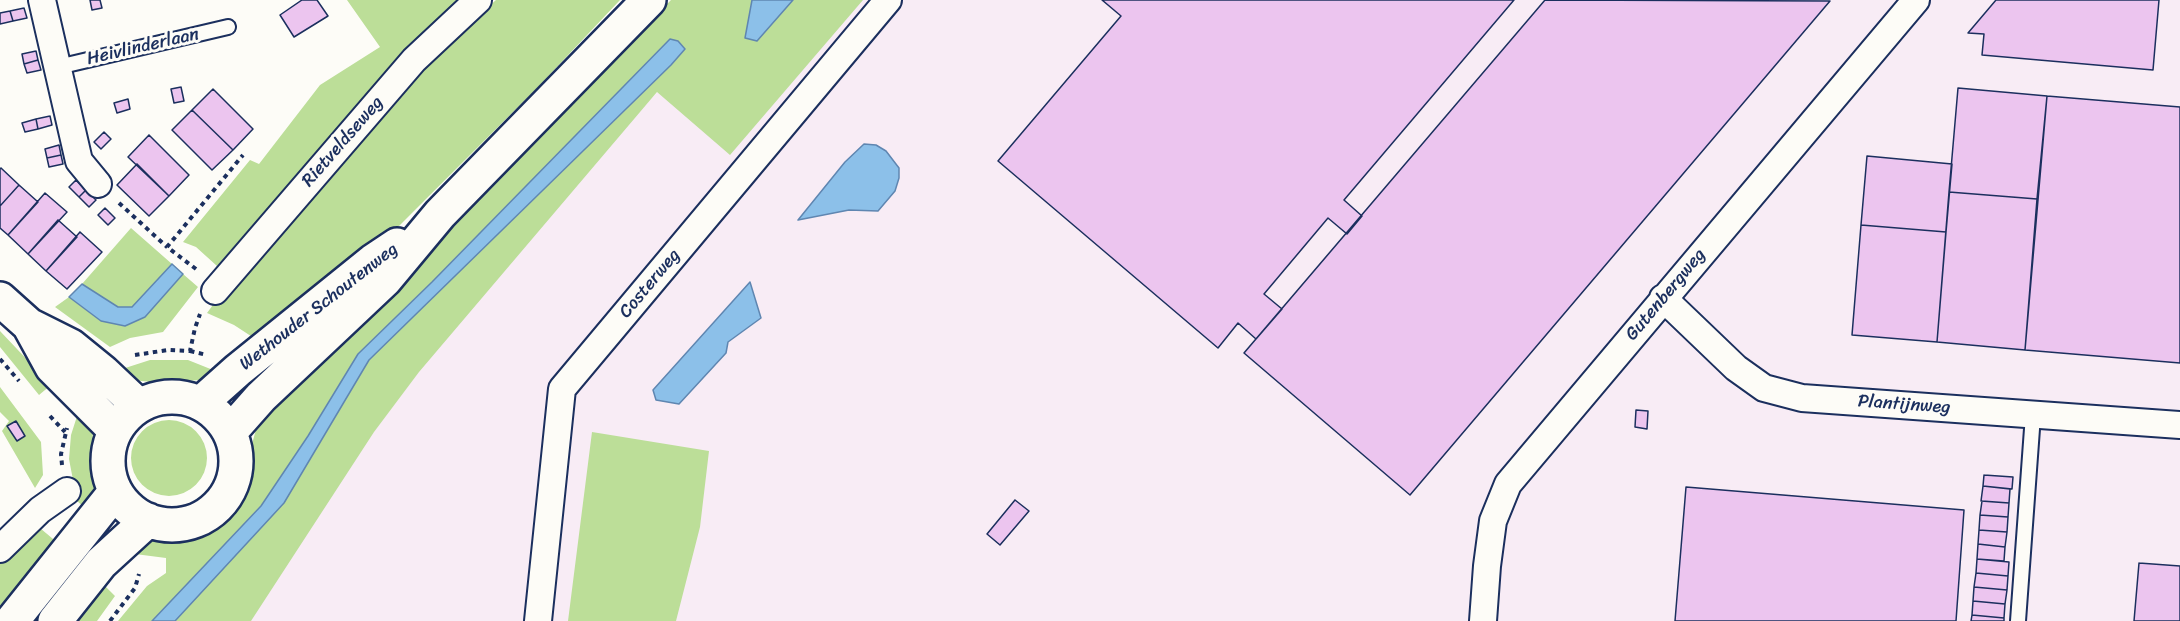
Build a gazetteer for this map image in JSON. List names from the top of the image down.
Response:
{
  "streets": {
    "street": [
      "Rietveldseweg",
      "Costerweg",
      "Gutenbergweg",
      "Wethouder Schoutenweg",
      "Plantijnweg"
    ],
    "lane": ["Heivlinderlaan"]
  },
  "crossings": [
    ["Gutenbergweg", "Plantijnweg"]
  ]
}
